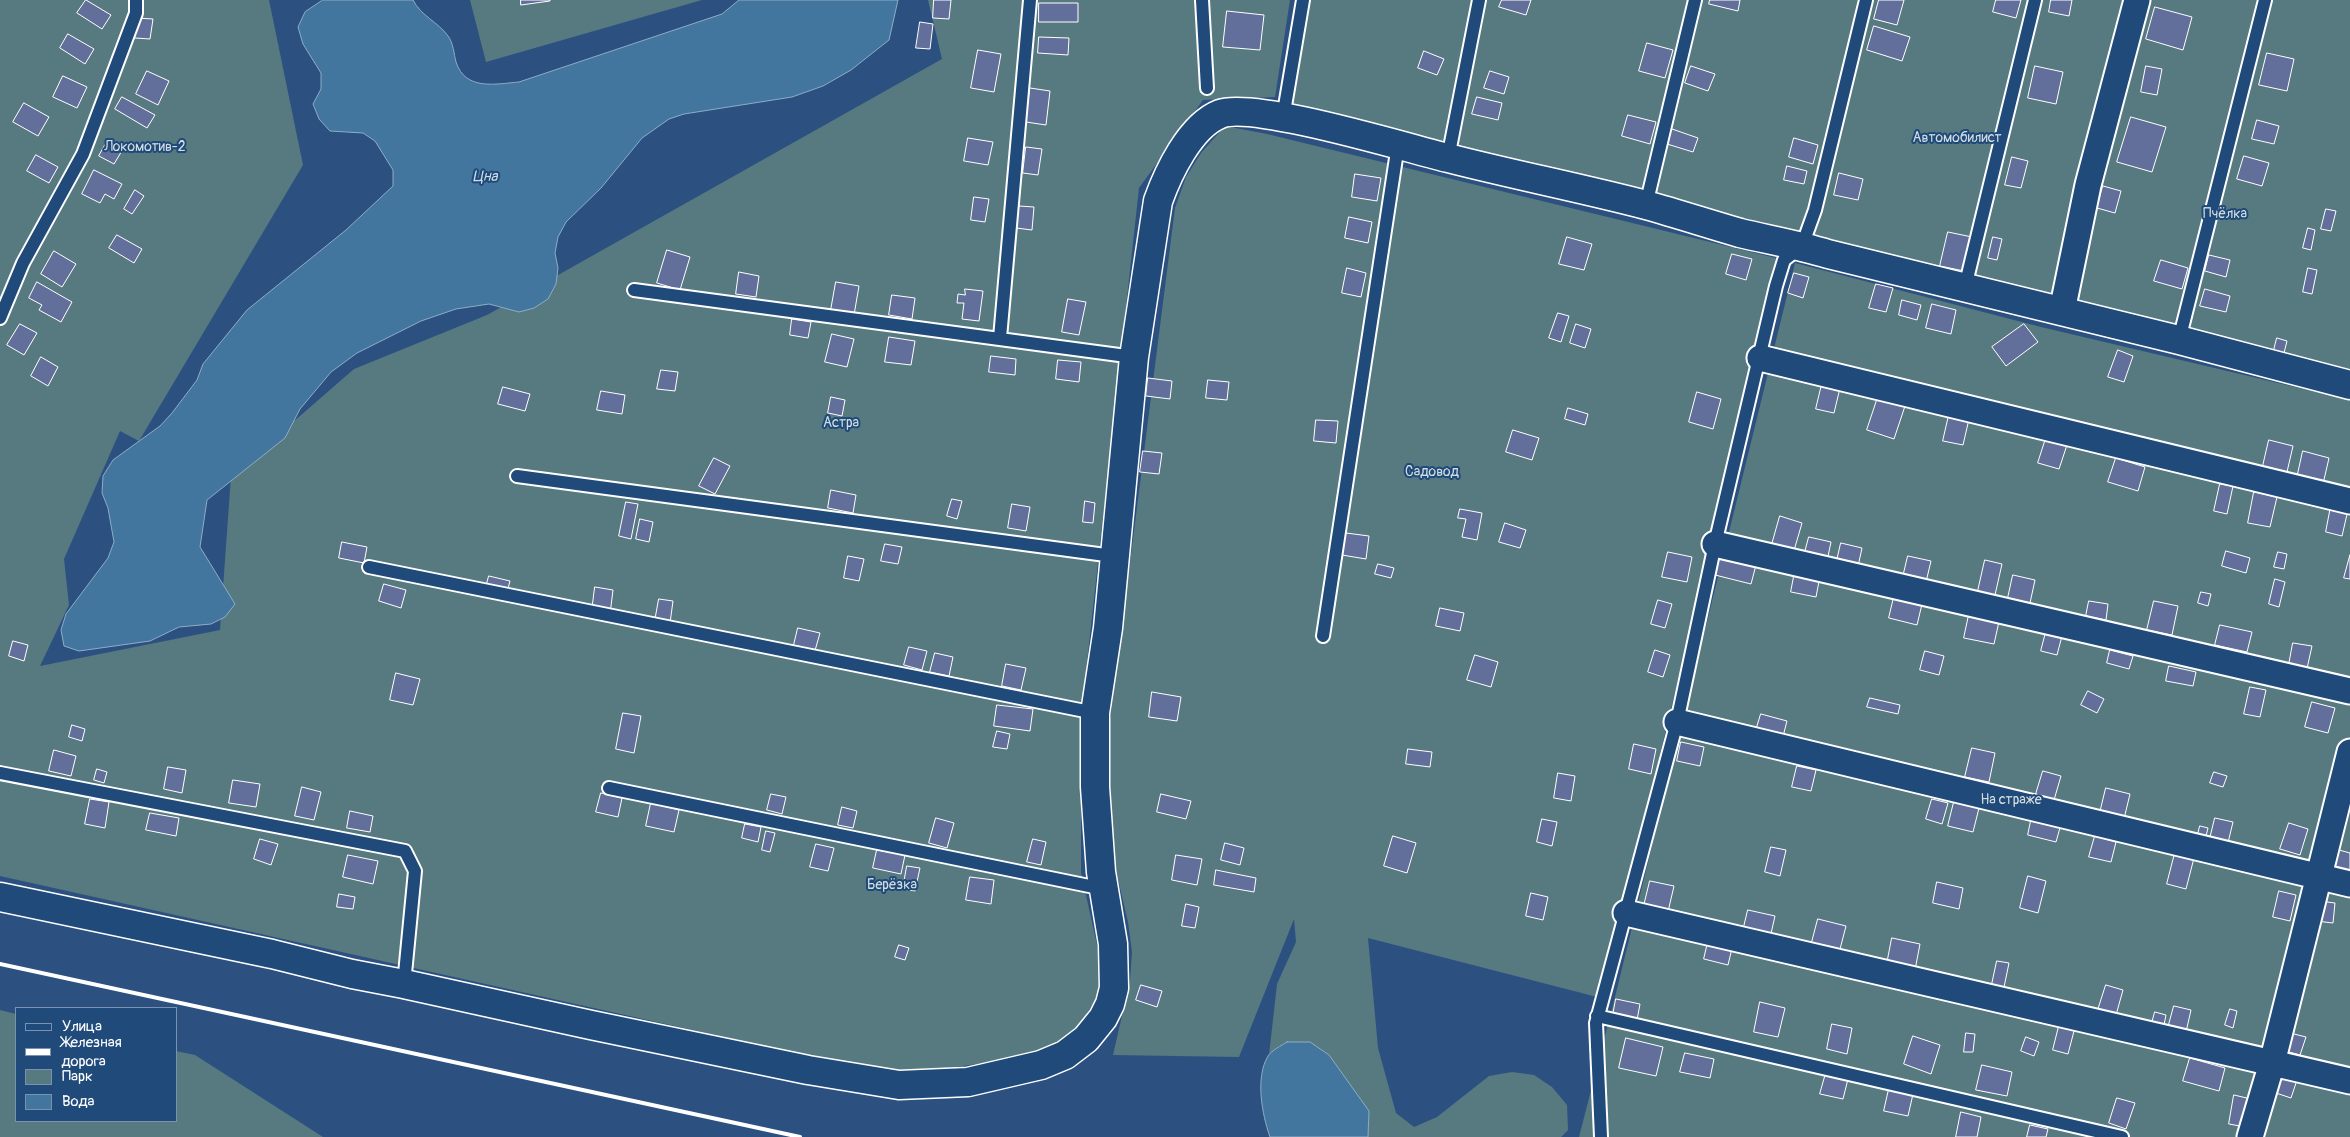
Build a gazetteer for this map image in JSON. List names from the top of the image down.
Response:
{
  "water": ["Цна"],
  "parks": [
    "Автомобилист",
    "Локомотив-2",
    "Пчёлка",
    "Астра",
    "Садовод",
    "На страже",
    "Берёзка"
  ],
  "legend": [
    "Улица",
    "Железная дорога",
    "Парк",
    "Вода"
  ]
}
